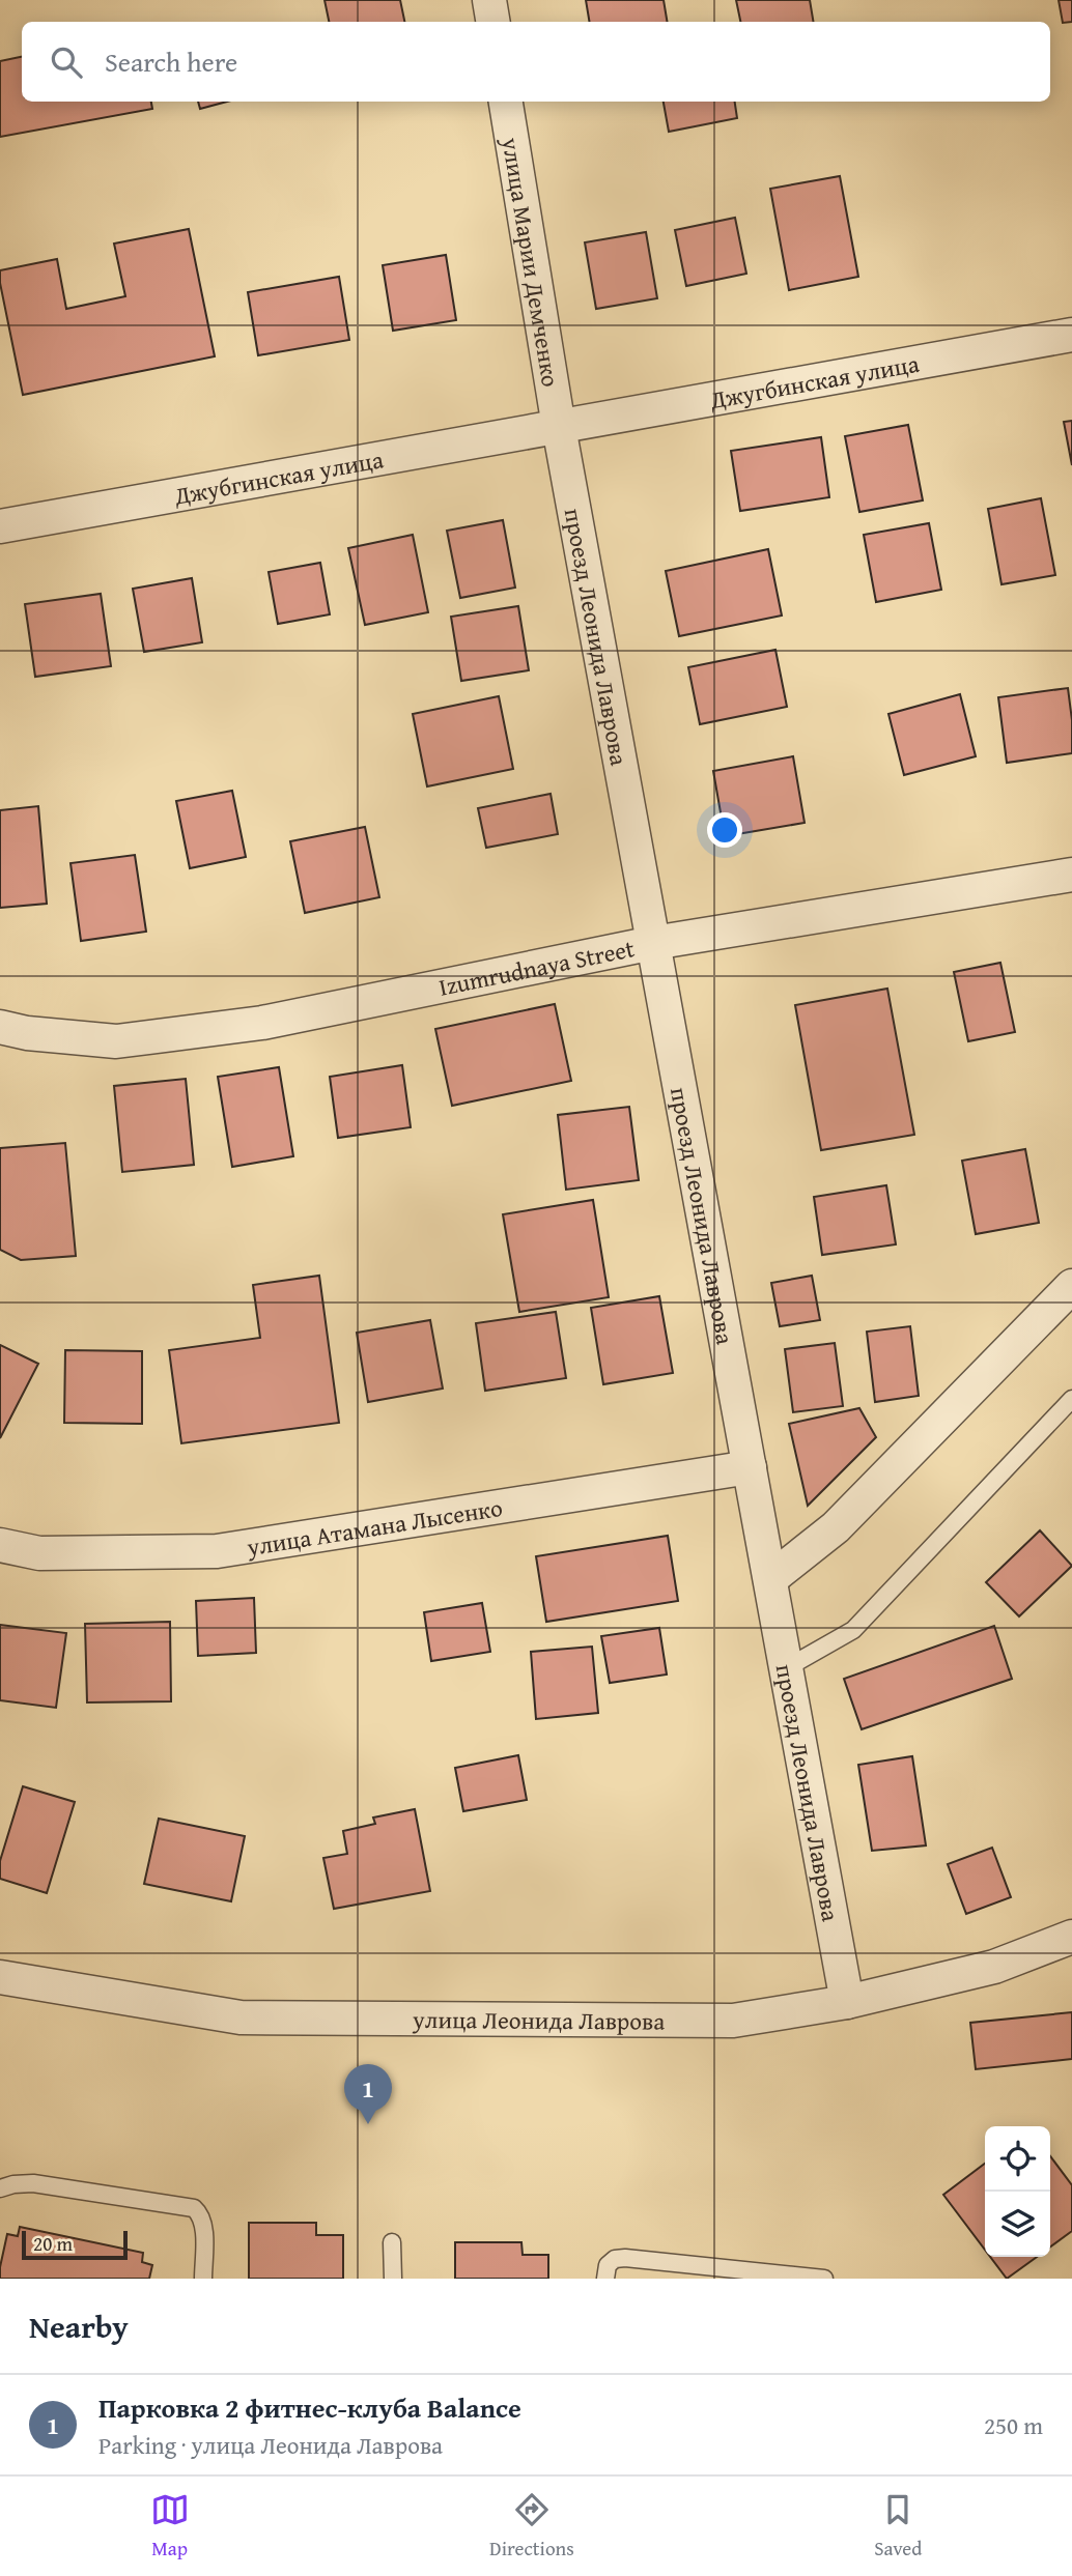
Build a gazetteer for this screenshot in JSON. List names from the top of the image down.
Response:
{
  "streets": {
    "street": [
      "улица Марии Демченко",
      "Джугбинская улица",
      "Джубгинская улица",
      "проезд Леонида Лаврова",
      "Izumrudnaya Street",
      "улица Атамана Лысенко",
      "улица Леонида Лаврова"
    ]
  },
  "crossings": [
    ["улица Марии Демченко", "Джугбинская улица"],
    ["улица Марии Демченко", "Джубгинская улица"],
    ["улица Марии Демченко", "проезд Леонида Лаврова"],
    ["Джугбинская улица", "Джубгинская улица"],
    ["Джугбинская улица", "проезд Леонида Лаврова"],
    ["Джубгинская улица", "проезд Леонида Лаврова"],
    ["проезд Леонида Лаврова", "Izumrudnaya Street"],
    ["проезд Леонида Лаврова", "улица Атамана Лысенко"],
    ["проезд Леонида Лаврова", "улица Леонида Лаврова"]
  ],
  "scale_bar": "20 m",
  "page": {
    "search": "Search here",
    "pins": "1",
    "scale": "20 m",
    "heading": "Nearby",
    "list": [
      {
        "mark": "1",
        "name": "Парковка 2 фитнес-клуба Balance",
        "note": "Parking · улица Леонида Лаврова",
        "value": "250 m"
      }
    ],
    "nav": ["Map", "Directions", "Saved"]
  }
}
